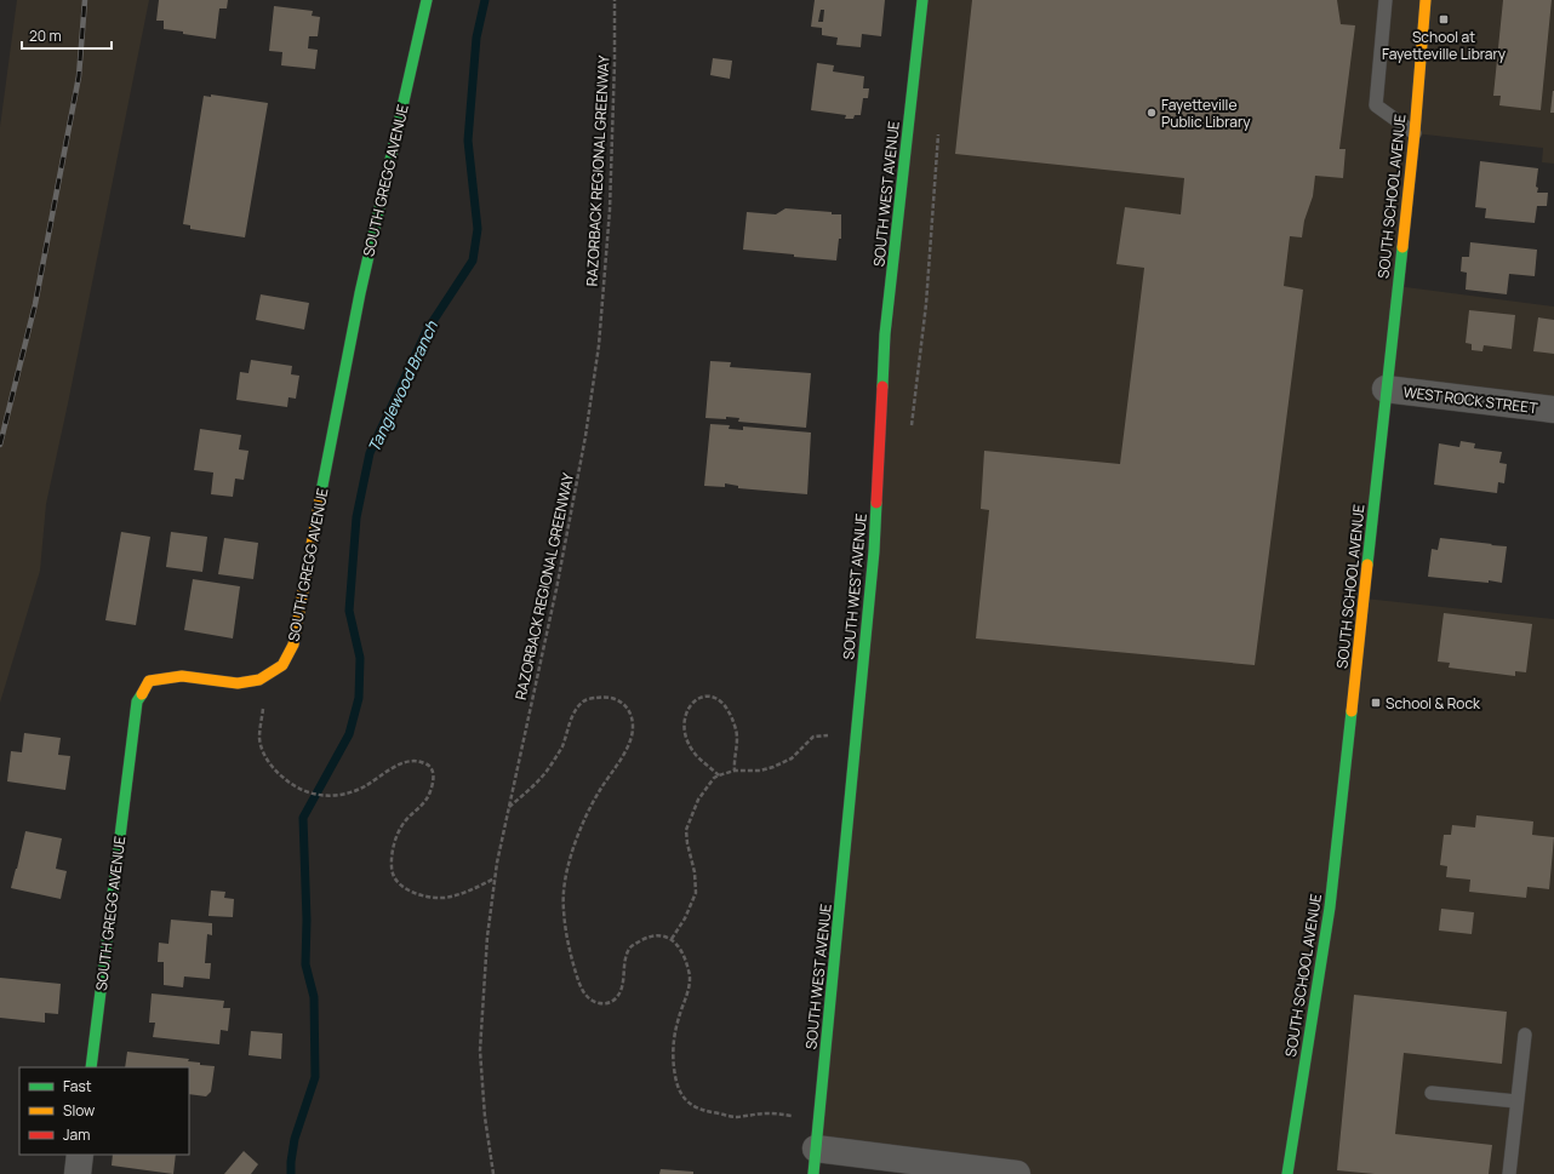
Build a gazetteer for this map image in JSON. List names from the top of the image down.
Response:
{
  "streets": {
    "street": [
      "SOUTH GREGG AVENUE",
      "SOUTH WEST AVENUE",
      "SOUTH SCHOOL AVENUE",
      "WEST ROCK STREET"
    ],
    "path": ["RAZORBACK REGIONAL GREENWAY"]
  },
  "crossings": [
    ["SOUTH SCHOOL AVENUE", "WEST ROCK STREET"]
  ],
  "water": ["Tanglewood Branch"],
  "places": {
    "transit": ["School at Fayetteville Library", "School & Rock"],
    "other": ["Fayetteville Public Library"]
  },
  "legend": ["Fast", "Slow", "Jam"],
  "scale_bar": "20 m"
}
